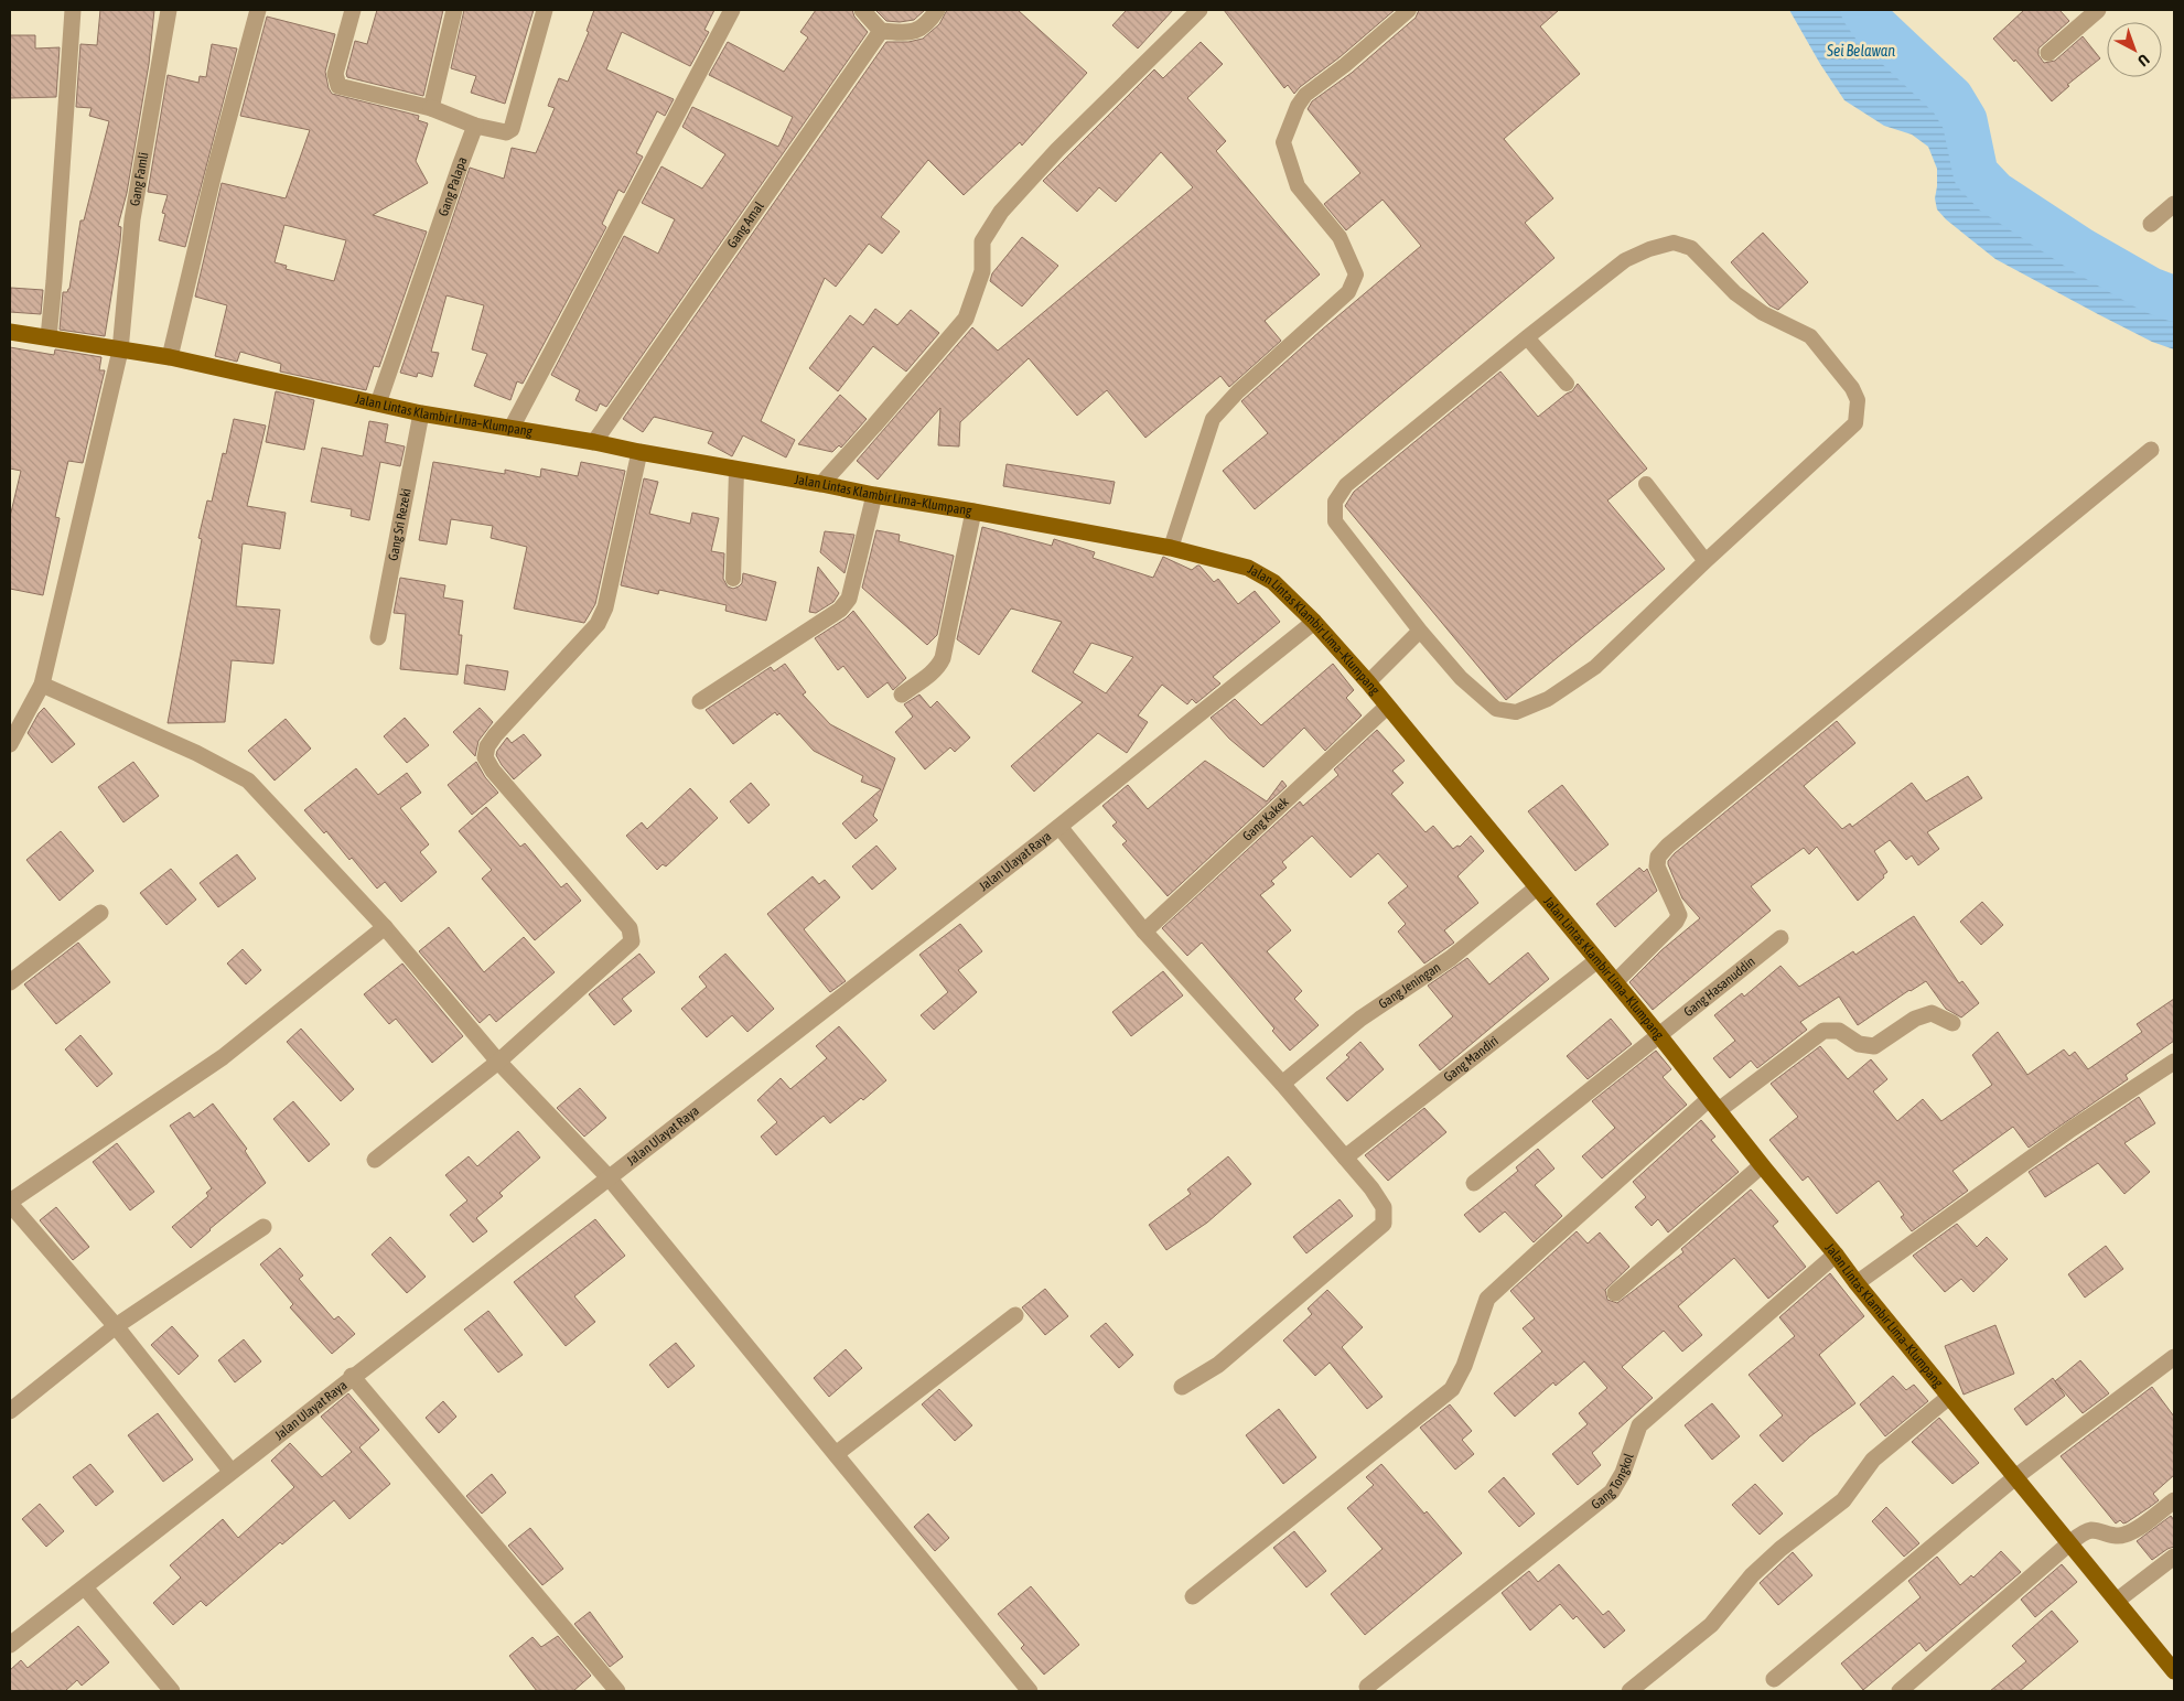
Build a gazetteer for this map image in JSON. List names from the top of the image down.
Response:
{
  "streets": {
    "main road": ["Jalan Lintas Klambir Lima–Klumpang"],
    "street": [
      "Gang Famli",
      "Gang Palapa",
      "Gang Amal",
      "Gang Sri Rezeki",
      "Gang Kakek",
      "Jalan Ulayat Raya",
      "Gang Jeningan",
      "Gang Hasanuddin",
      "Gang Mandiri",
      "Gang Tongkol"
    ]
  },
  "crossings": [
    ["Gang Famli", "Jalan Lintas Klambir Lima–Klumpang"],
    ["Gang Palapa", "Jalan Lintas Klambir Lima–Klumpang"],
    ["Gang Amal", "Jalan Lintas Klambir Lima–Klumpang"],
    ["Jalan Lintas Klambir Lima–Klumpang", "Gang Sri Rezeki"],
    ["Jalan Lintas Klambir Lima–Klumpang", "Gang Kakek"],
    ["Jalan Lintas Klambir Lima–Klumpang", "Jalan Ulayat Raya"],
    ["Jalan Lintas Klambir Lima–Klumpang", "Gang Jeningan"],
    ["Jalan Lintas Klambir Lima–Klumpang", "Gang Hasanuddin"],
    ["Jalan Lintas Klambir Lima–Klumpang", "Gang Mandiri"],
    ["Jalan Lintas Klambir Lima–Klumpang", "Gang Tongkol"]
  ],
  "water": ["Sei Belawan"],
  "north": "bottom right"
}
